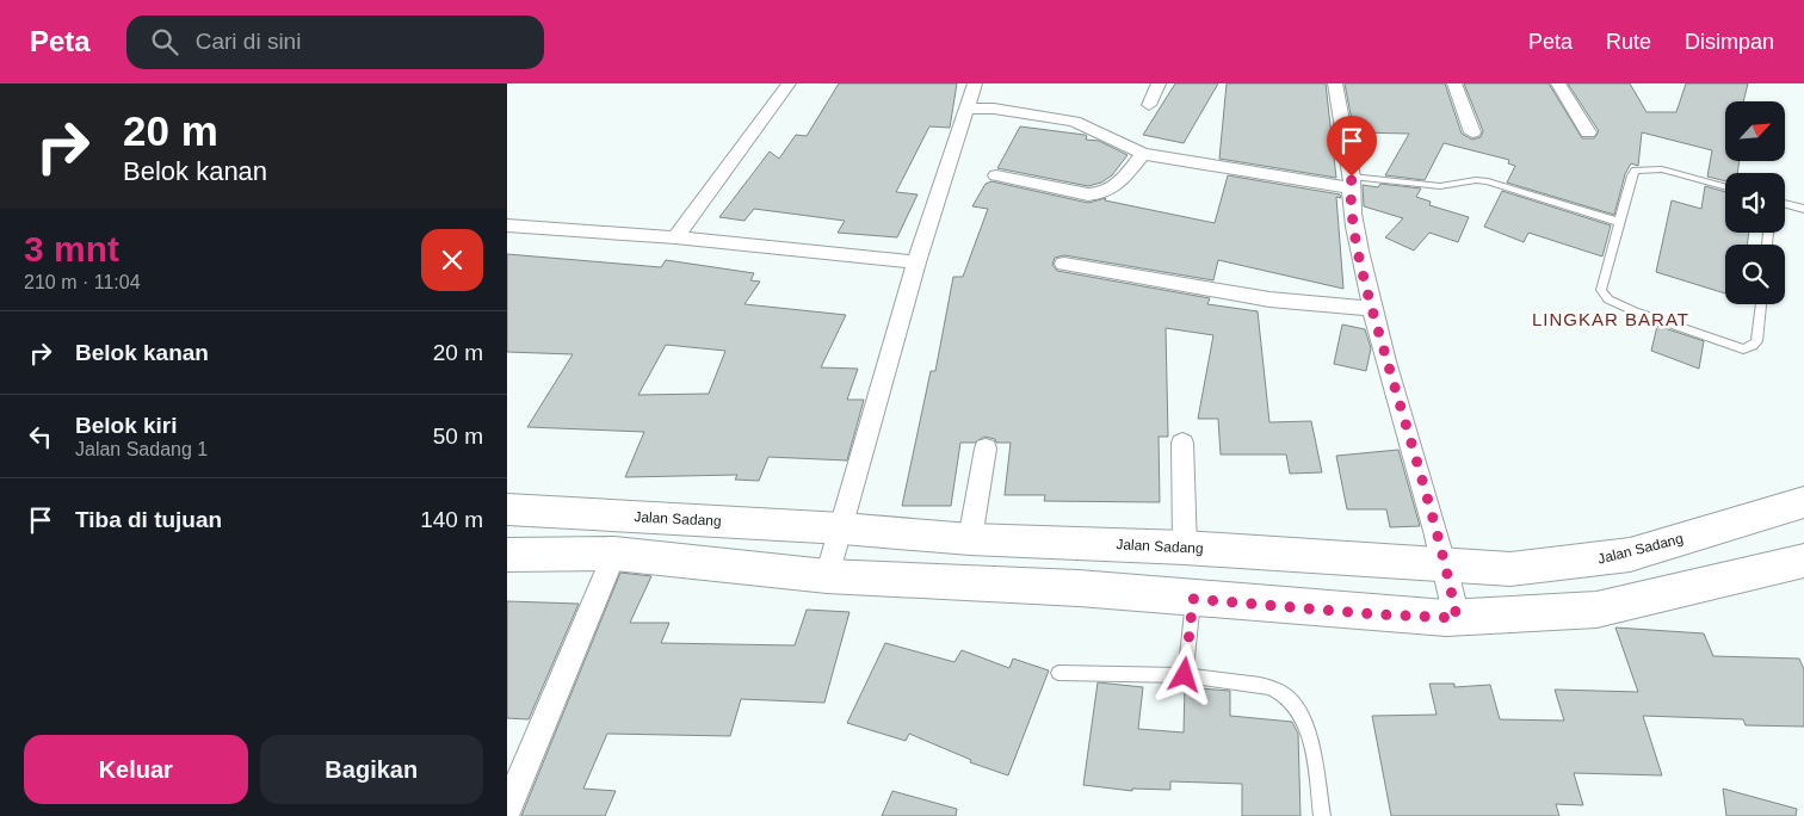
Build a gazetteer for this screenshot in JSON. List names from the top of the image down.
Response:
{
  "streets": {
    "main road": ["Jalan Sadang"]
  },
  "districts": ["LINGKAR BARAT"],
  "north": "top right",
  "page": {
    "header": "Peta",
    "search": "Cari di sini",
    "nav": ["Peta", "Rute", "Disimpan"],
    "turn": ["20 m", "Belok kanan"],
    "heading": ["3 mnt", "210 m · 11:04"],
    "list": [
      {
        "name": "Belok kanan",
        "value": "20 m"
      },
      {
        "name": "Belok kiri",
        "note": "Jalan Sadang 1",
        "value": "50 m"
      },
      {
        "name": "Tiba di tujuan",
        "value": "140 m"
      }
    ],
    "buttons": ["Keluar", "Bagikan"]
  }
}
